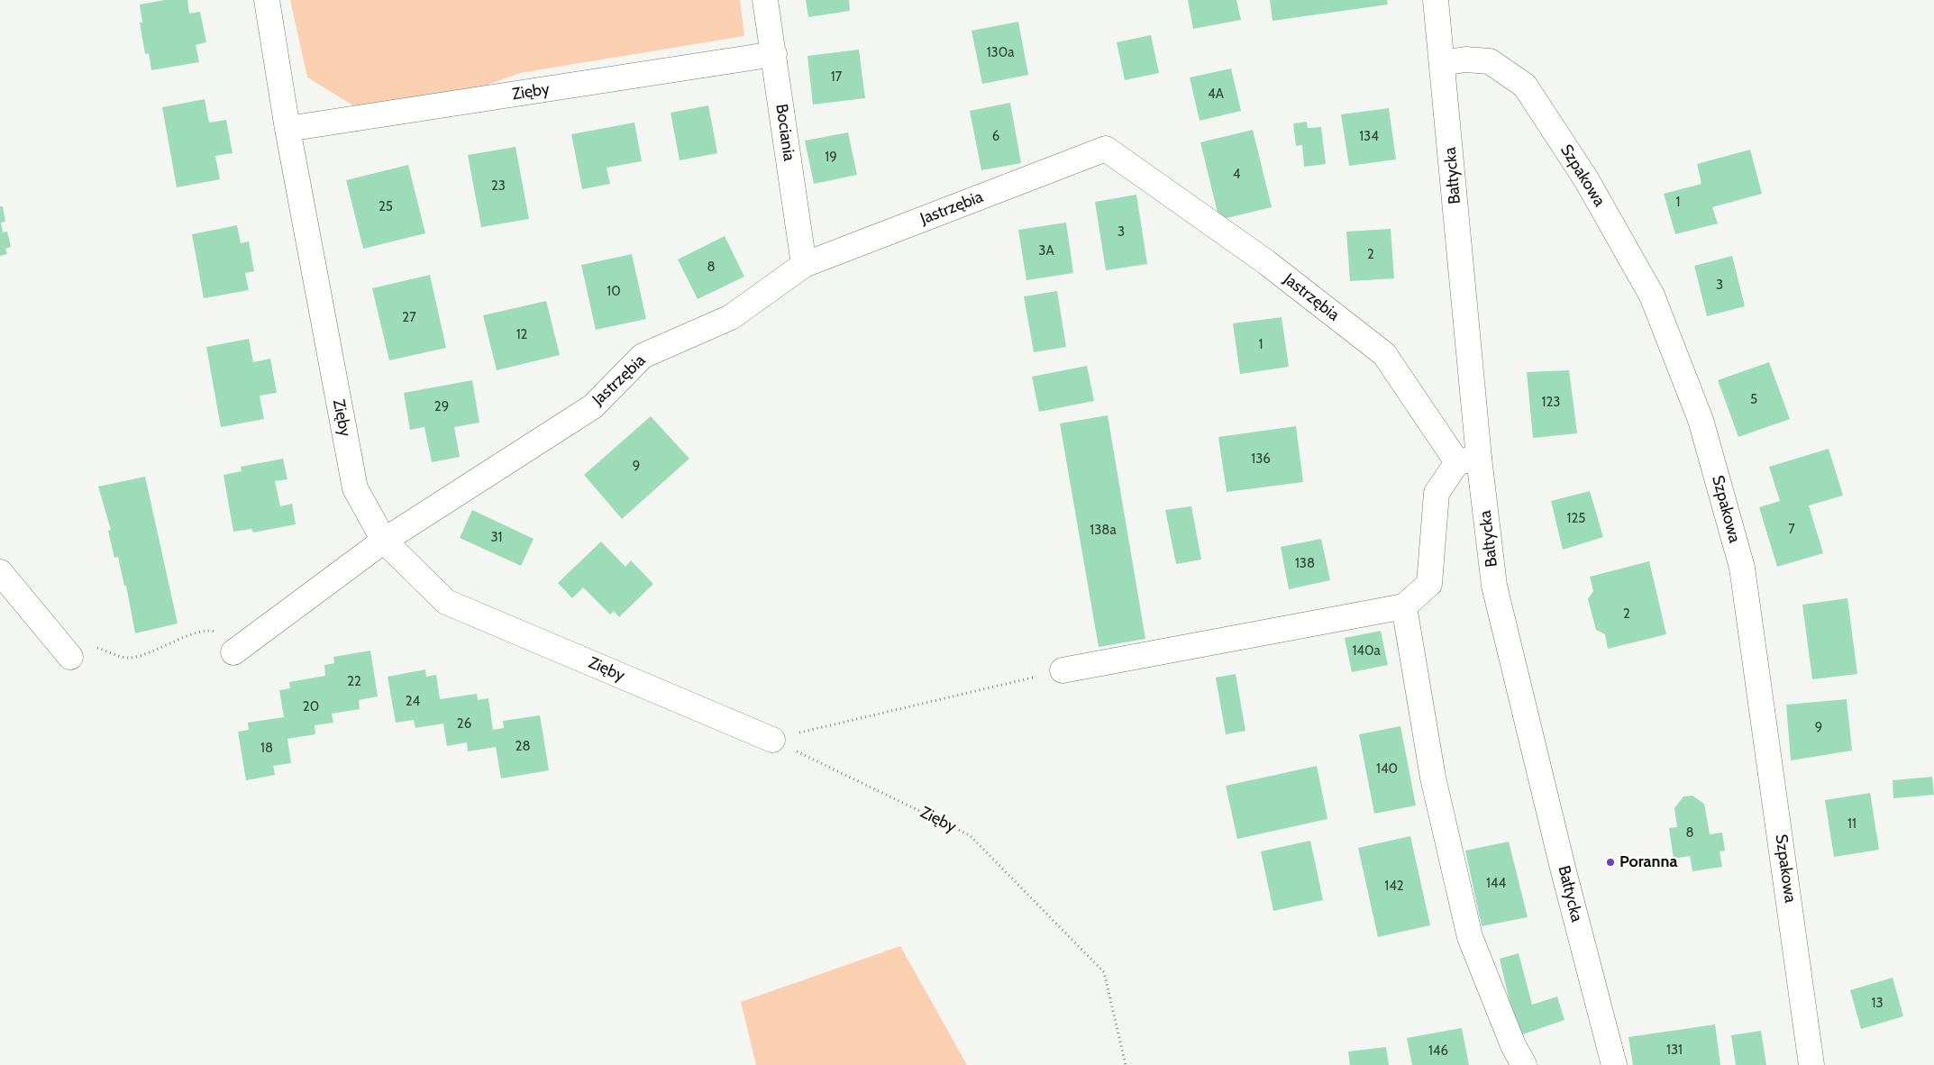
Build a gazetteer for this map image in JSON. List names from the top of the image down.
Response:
{
  "streets": {
    "street": [
      "Zięby",
      "Bociania",
      "Bałtycka",
      "Szpakowa",
      "Jastrzębia"
    ]
  },
  "crossings": [
    ["Zięby", "Bociania"],
    ["Zięby", "Jastrzębia"],
    ["Bociania", "Jastrzębia"],
    ["Bałtycka", "Szpakowa"],
    ["Bałtycka", "Jastrzębia"]
  ],
  "places": ["Poranna"],
  "house_numbers": [
    "130a",
    "17",
    "4A",
    "6",
    "134",
    "19",
    "4",
    "23",
    "1",
    "25",
    "3",
    "3A",
    "2",
    "8",
    "3",
    "10",
    "27",
    "12",
    "1",
    "5",
    "123",
    "29",
    "136",
    "9",
    "125",
    "7",
    "138a",
    "31",
    "138",
    "2",
    "140a",
    "22",
    "24",
    "20",
    "26",
    "9",
    "28",
    "18",
    "140",
    "11",
    "8",
    "144",
    "142",
    "13",
    "131",
    "146"
  ]
}
